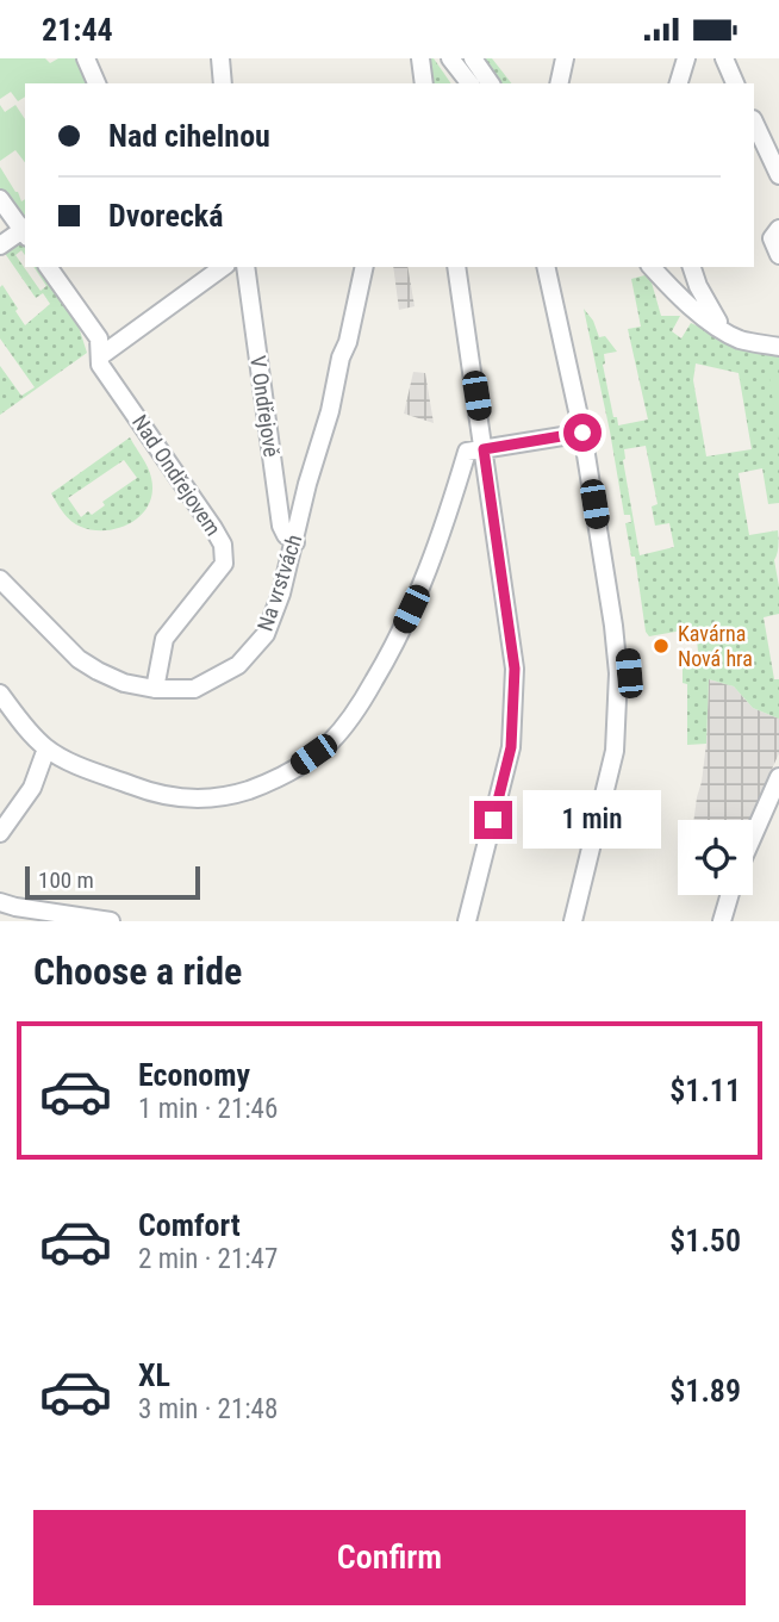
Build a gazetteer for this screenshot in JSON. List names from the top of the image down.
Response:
{
  "streets": {
    "street": ["V Ondřejově", "Nad Ondřejovem", "Na vrstvách"]
  },
  "crossings": [
    ["V Ondřejově", "Na vrstvách"],
    ["Nad Ondřejovem", "Na vrstvách"]
  ],
  "places": ["Kavárna Nová hra"],
  "scale_bar": "100 m",
  "page": {
    "status": "21:44",
    "banner": ["Nad cihelnou", "Dvorecká"],
    "bubble": "1 min",
    "scale": "100 m",
    "heading": "Choose a ride",
    "list": [
      {
        "name": "Economy",
        "note": "1 min · 21:46",
        "value": "$1.11"
      },
      {
        "name": "Comfort",
        "note": "2 min · 21:47",
        "value": "$1.50"
      },
      {
        "name": "XL",
        "note": "3 min · 21:48",
        "value": "$1.89"
      }
    ],
    "buttons": "Confirm"
  }
}
